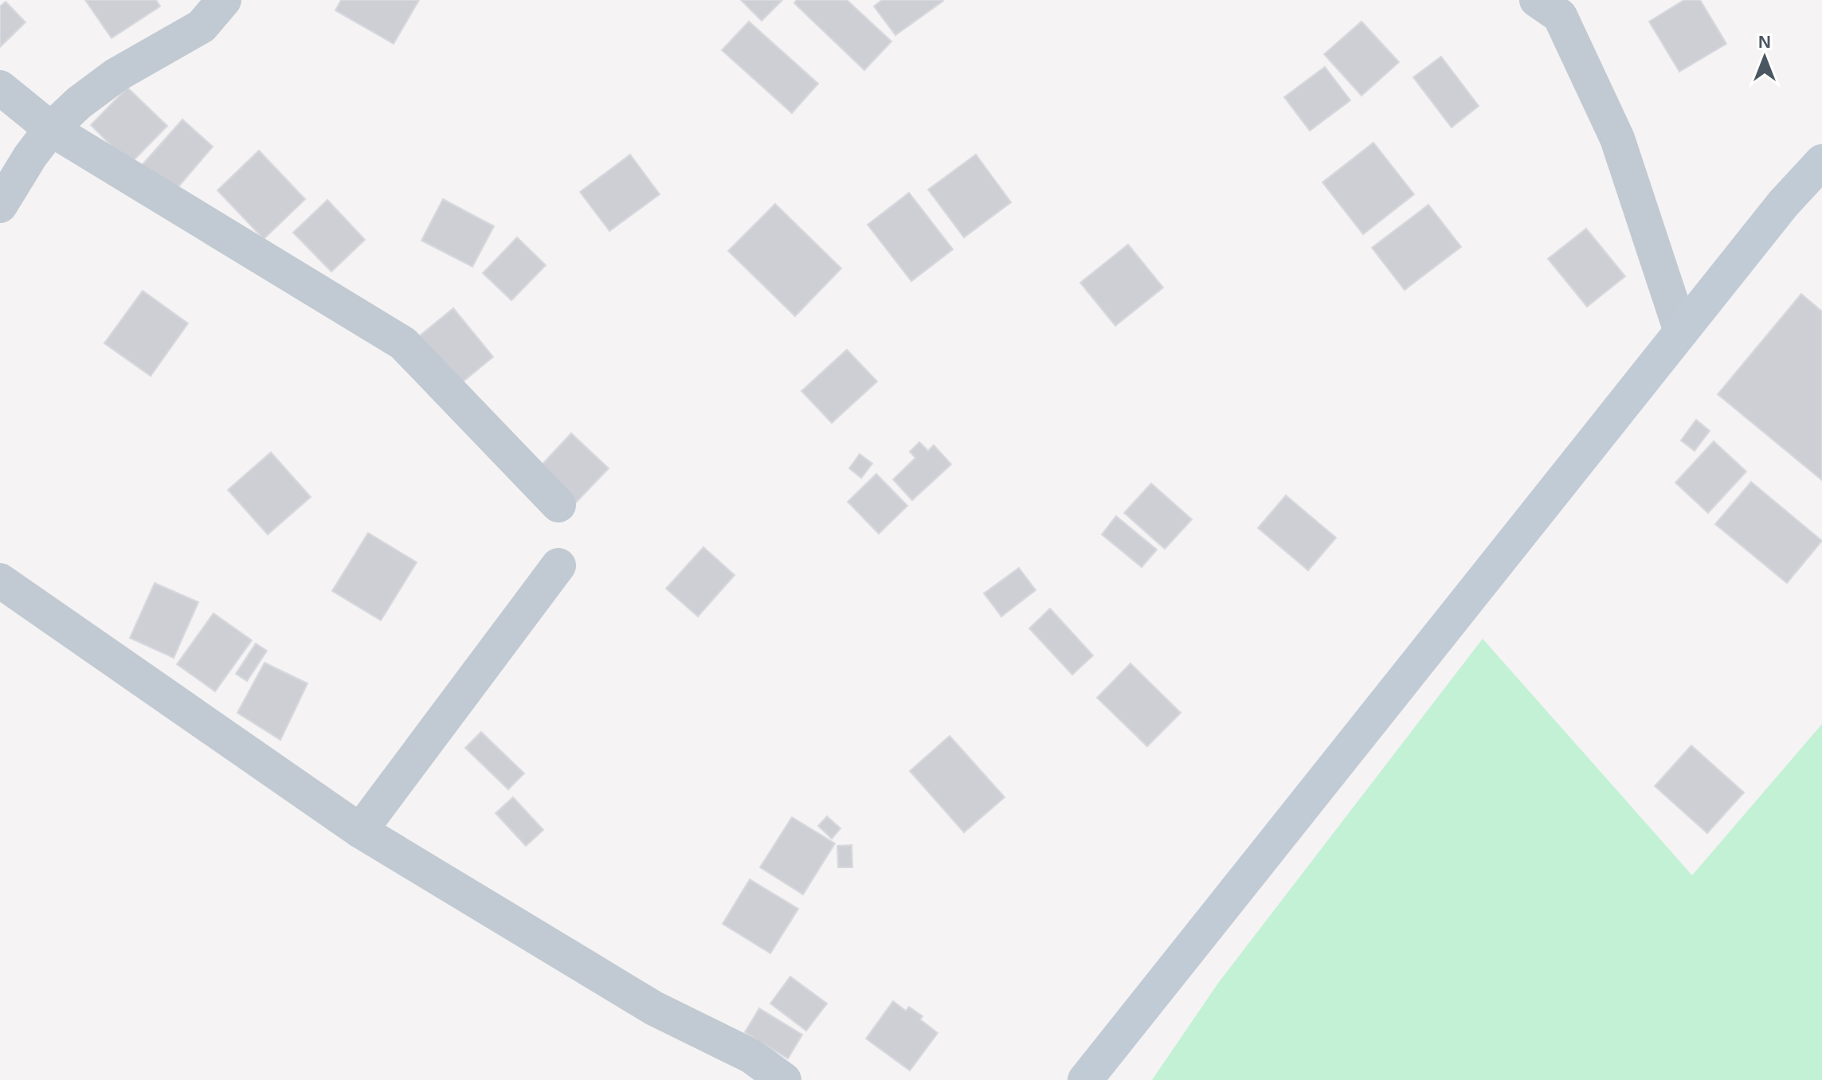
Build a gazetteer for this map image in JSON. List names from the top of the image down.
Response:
{
  "north": "top"
}
